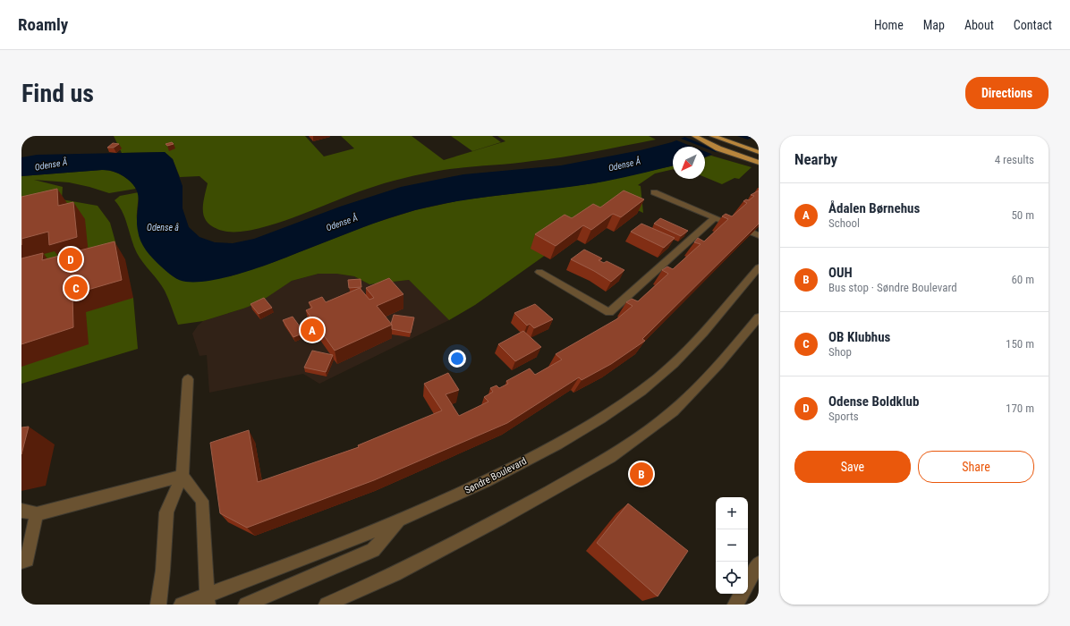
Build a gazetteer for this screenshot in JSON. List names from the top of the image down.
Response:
{
  "streets": {
    "street": ["Søndre Boulevard"]
  },
  "water": ["Odense Å", "Odense å"],
  "north": "bottom left",
  "page": {
    "header": "Roamly",
    "nav": [
      "Home",
      "Map",
      "About",
      "Contact"
    ],
    "buttons": [
      "Directions",
      ["Save", "Share"]
    ],
    "title": "Find us",
    "heading": ["Nearby", "4 results"],
    "list": [
      {
        "mark": "A",
        "name": "Ådalen Børnehus",
        "note": "School",
        "value": "50 m"
      },
      {
        "mark": "B",
        "name": "OUH",
        "note": "Bus stop · Søndre Boulevard",
        "value": "60 m"
      },
      {
        "mark": "C",
        "name": "OB Klubhus",
        "note": "Shop",
        "value": "150 m"
      },
      {
        "mark": "D",
        "name": "Odense Boldklub",
        "note": "Sports",
        "value": "170 m"
      }
    ],
    "pins": [
      "D",
      "C",
      "A",
      "B"
    ],
    "map_buttons": ["+", "−"]
  }
}
